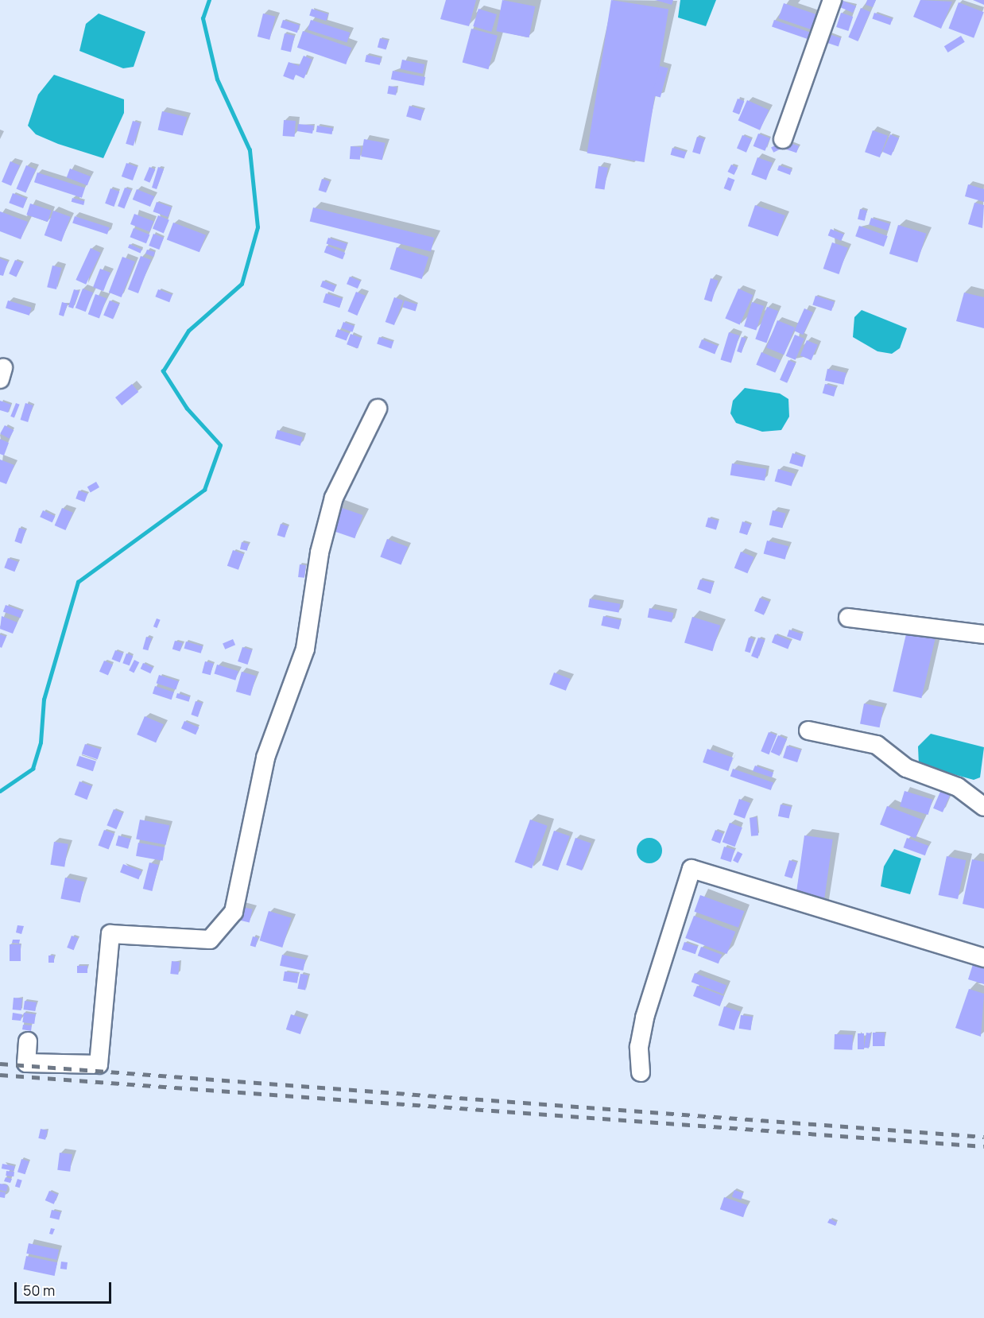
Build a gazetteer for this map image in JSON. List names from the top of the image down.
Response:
{
  "scale_bar": "50 m"
}
